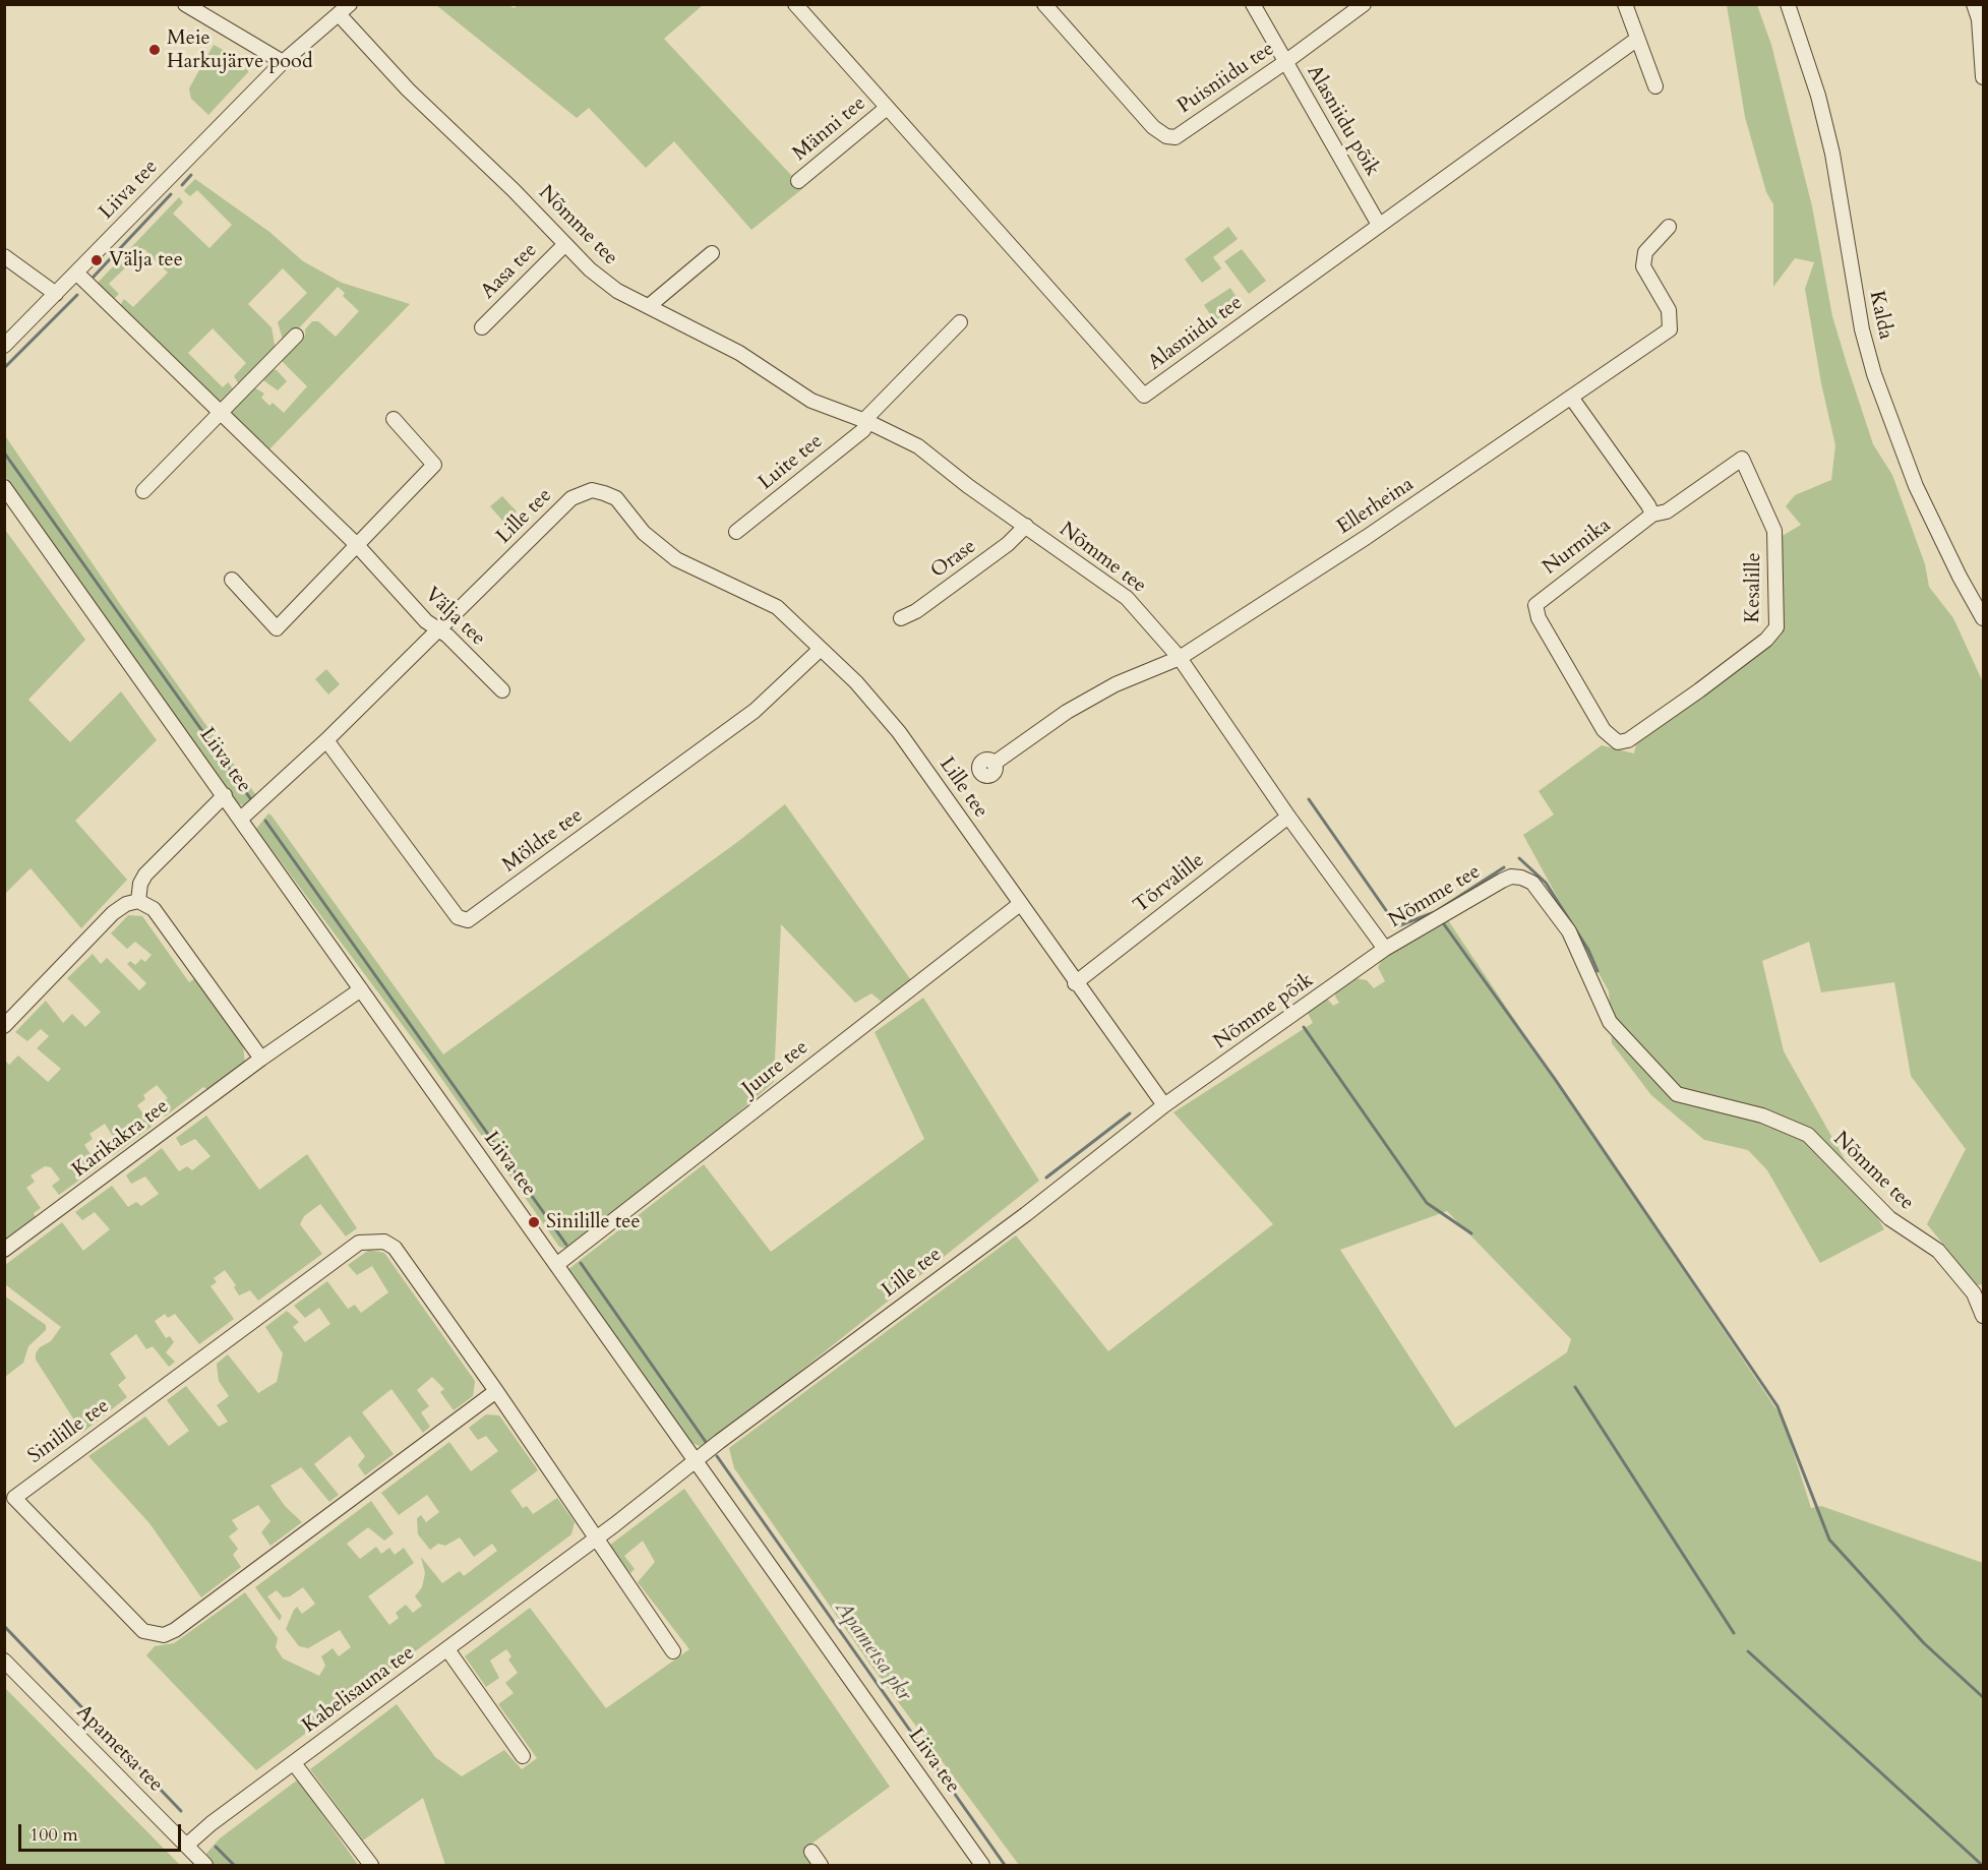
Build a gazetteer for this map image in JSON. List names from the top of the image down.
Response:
{
  "streets": {
    "street": [
      "Puisniidu tee",
      "Alasniidu põik",
      "Männi tee",
      "Liiva tee",
      "Nõmme tee",
      "Aasa tee",
      "Kalda",
      "Alasniidu tee",
      "Luite tee",
      "Ellerheina",
      "Lille tee",
      "Nurmika",
      "Orase",
      "Kesalille",
      "Välja tee",
      "Möldre tee",
      "Tõrvalille",
      "Nõmme põik",
      "Juure tee",
      "Karikakra tee",
      "Sinilille tee",
      "Kabelisauna tee",
      "Apametsa tee"
    ]
  },
  "crossings": [
    ["Puisniidu tee", "Alasniidu põik"],
    ["Alasniidu põik", "Alasniidu tee"],
    ["Männi tee", "Alasniidu tee"],
    ["Liiva tee", "Nõmme tee"],
    ["Liiva tee", "Lille tee"],
    ["Liiva tee", "Välja tee"],
    ["Liiva tee", "Juure tee"],
    ["Liiva tee", "Karikakra tee"],
    ["Liiva tee", "Kabelisauna tee"],
    ["Nõmme tee", "Aasa tee"],
    ["Nõmme tee", "Luite tee"],
    ["Nõmme tee", "Ellerheina"],
    ["Nõmme tee", "Orase"],
    ["Nõmme tee", "Tõrvalille"],
    ["Nõmme tee", "Nõmme põik"],
    ["Lille tee", "Välja tee"],
    ["Lille tee", "Möldre tee"],
    ["Lille tee", "Tõrvalille"],
    ["Lille tee", "Nõmme põik"],
    ["Lille tee", "Juure tee"],
    ["Lille tee", "Kabelisauna tee"],
    ["Nurmika", "Kesalille"],
    ["Sinilille tee", "Kabelisauna tee"],
    ["Kabelisauna tee", "Apametsa tee"]
  ],
  "water": ["Apametsa pkr"],
  "places": ["Meie Harkujärve pood", "Välja tee", "Sinilille tee"],
  "scale_bar": "100 m"
}
